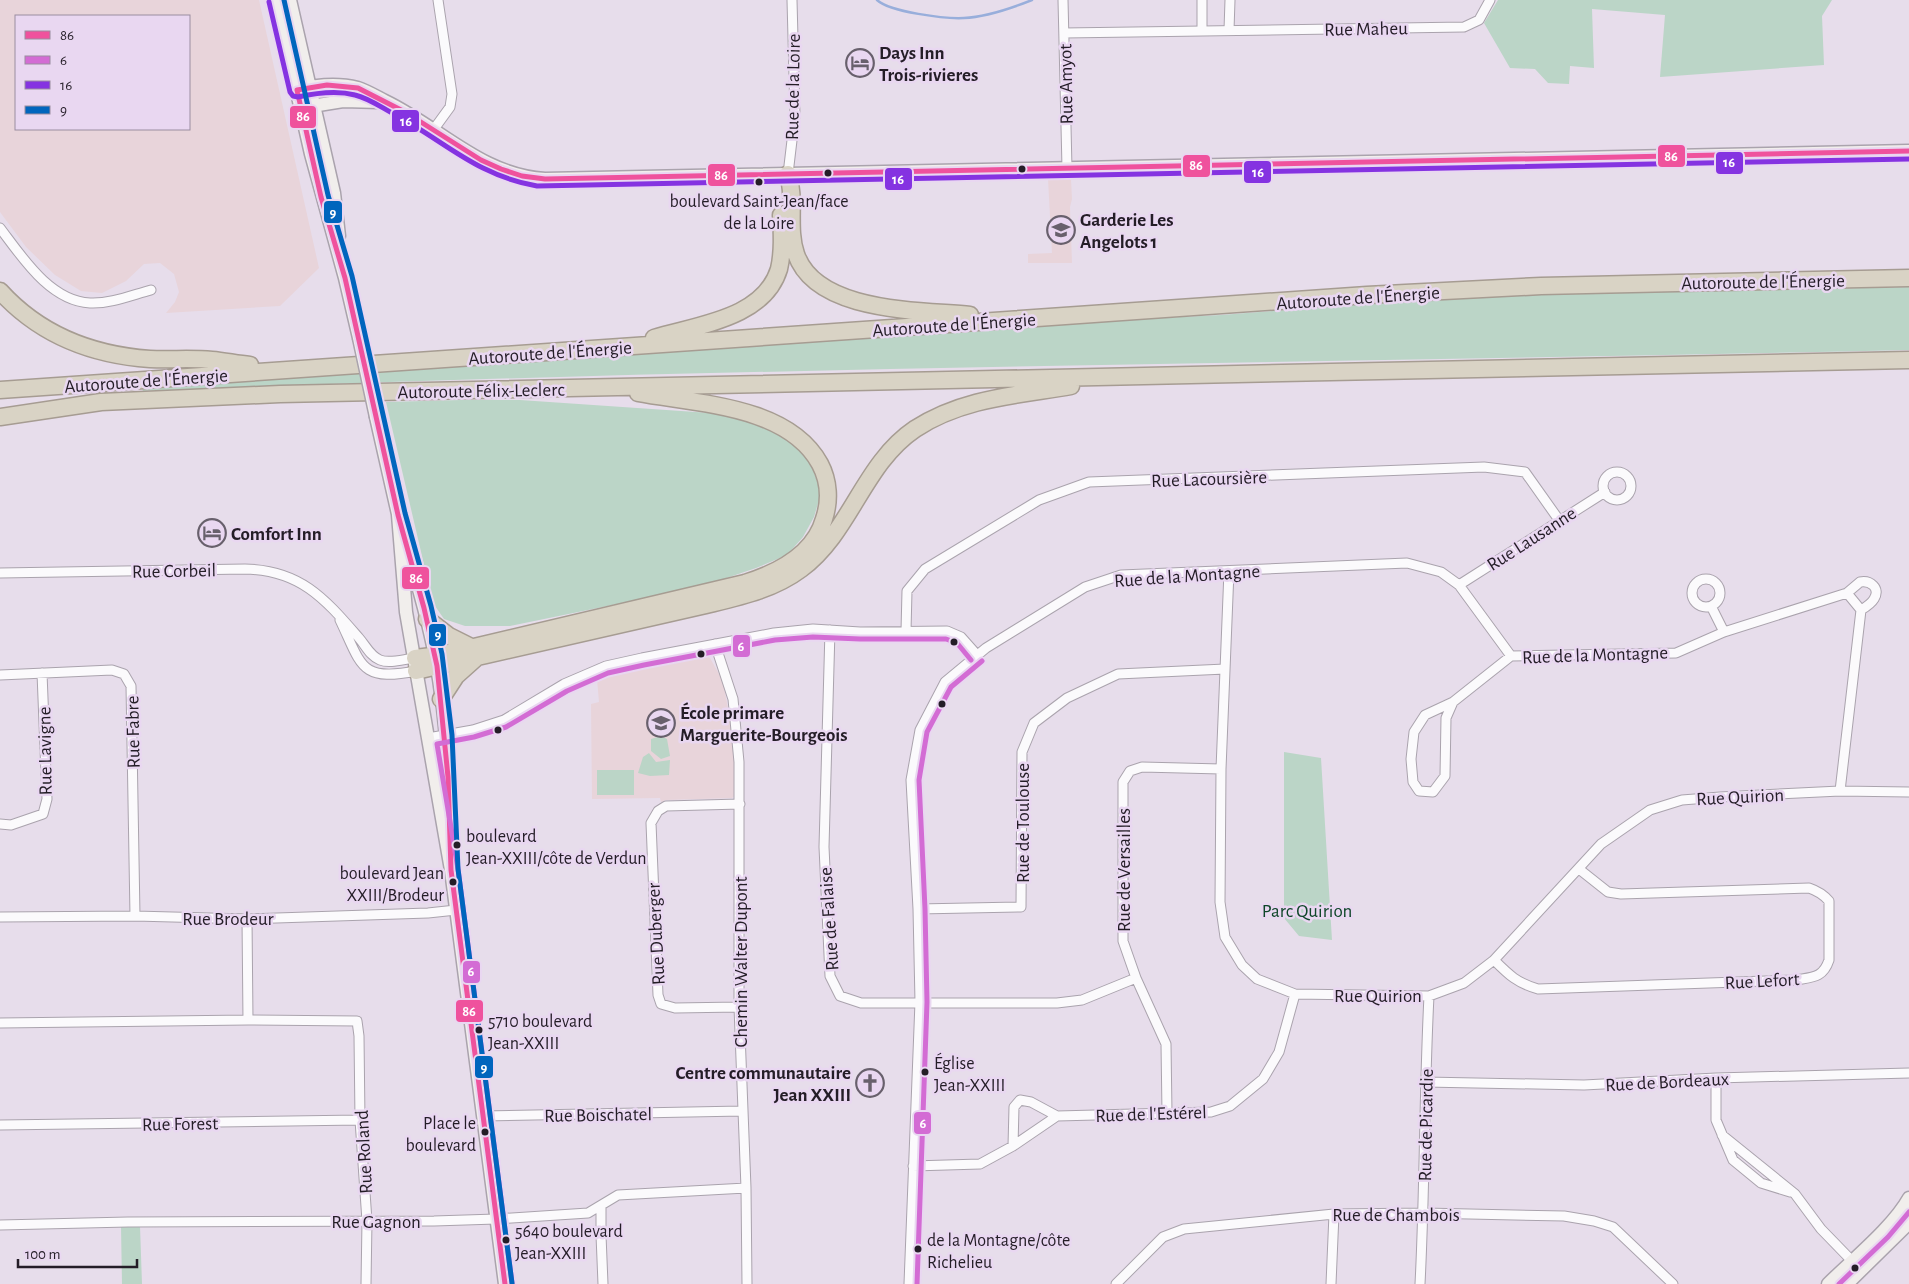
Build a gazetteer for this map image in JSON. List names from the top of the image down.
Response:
{
  "streets": {
    "highway": ["Autoroute de l'Énergie", "Autoroute Félix-Leclerc"],
    "street": [
      "Rue Maheu",
      "Rue Amyot",
      "Rue de la Loire",
      "Rue Lacoursière",
      "Rue Lausanne",
      "Rue Corbeil",
      "Rue de la Montagne",
      "Rue Fabre",
      "Rue Lavigne",
      "Rue Quirion",
      "Rue de Toulouse",
      "Rue de Versailles",
      "Rue Brodeur",
      "Rue de Falaise",
      "Rue Duberger",
      "Chemin Walter Dupont",
      "Rue Lefort",
      "Rue de Bordeaux",
      "Rue de l'Estérel",
      "Rue Boischatel",
      "Rue Forest",
      "Rue de Picardie",
      "Rue Roland",
      "Rue de Chambois",
      "Rue Gagnon"
    ]
  },
  "crossings": [
    ["Rue Maheu", "Rue Amyot"],
    ["Autoroute de l'Énergie", "Autoroute Félix-Leclerc"],
    ["Rue Lacoursière", "Rue Lausanne"],
    ["Rue Lausanne", "Rue de la Montagne"],
    ["Rue de la Montagne", "Rue Quirion"],
    ["Rue de la Montagne", "Rue de Toulouse"],
    ["Rue de la Montagne", "Rue de Falaise"],
    ["Rue Fabre", "Rue Lavigne"],
    ["Rue Fabre", "Rue Brodeur"],
    ["Rue Quirion", "Rue de Toulouse"],
    ["Rue Quirion", "Rue de Versailles"],
    ["Rue Quirion", "Rue Lefort"],
    ["Rue Quirion", "Rue de l'Estérel"],
    ["Rue Quirion", "Rue de Picardie"],
    ["Rue de Versailles", "Rue de Falaise"],
    ["Rue de Versailles", "Rue de l'Estérel"],
    ["Rue Duberger", "Chemin Walter Dupont"],
    ["Chemin Walter Dupont", "Rue Boischatel"],
    ["Chemin Walter Dupont", "Rue Gagnon"],
    ["Rue de Bordeaux", "Rue de Picardie"],
    ["Rue Forest", "Rue Roland"],
    ["Rue de Picardie", "Rue de Chambois"],
    ["Rue Roland", "Rue Gagnon"]
  ],
  "parks": ["Parc Quirion"],
  "places": {
    "hotel": ["Days Inn Trois-rivieres", "Comfort Inn"],
    "other": [
      "boulevard Saint-Jean/face de la Loire",
      "boulevard Jean-XXIII/côte de Verdun",
      "boulevard Jean XXIII/Brodeur",
      "5710 boulevard Jean-XXIII",
      "Église Jean-XXIII",
      "Place le boulevard",
      "5640 boulevard Jean-XXIII",
      "de la Montagne/côte Richelieu"
    ],
    "school or university": ["Garderie Les Angelots 1", "École primare Marguerite-Bourgeois"],
    "church": ["Centre communautaire Jean XXIII"]
  },
  "lines": [
    "transit line 9",
    "transit line 16",
    "transit line 86",
    "transit line 6"
  ],
  "legend": [
    "86",
    "6",
    "16",
    "9"
  ],
  "scale_bar": "100 m"
}
